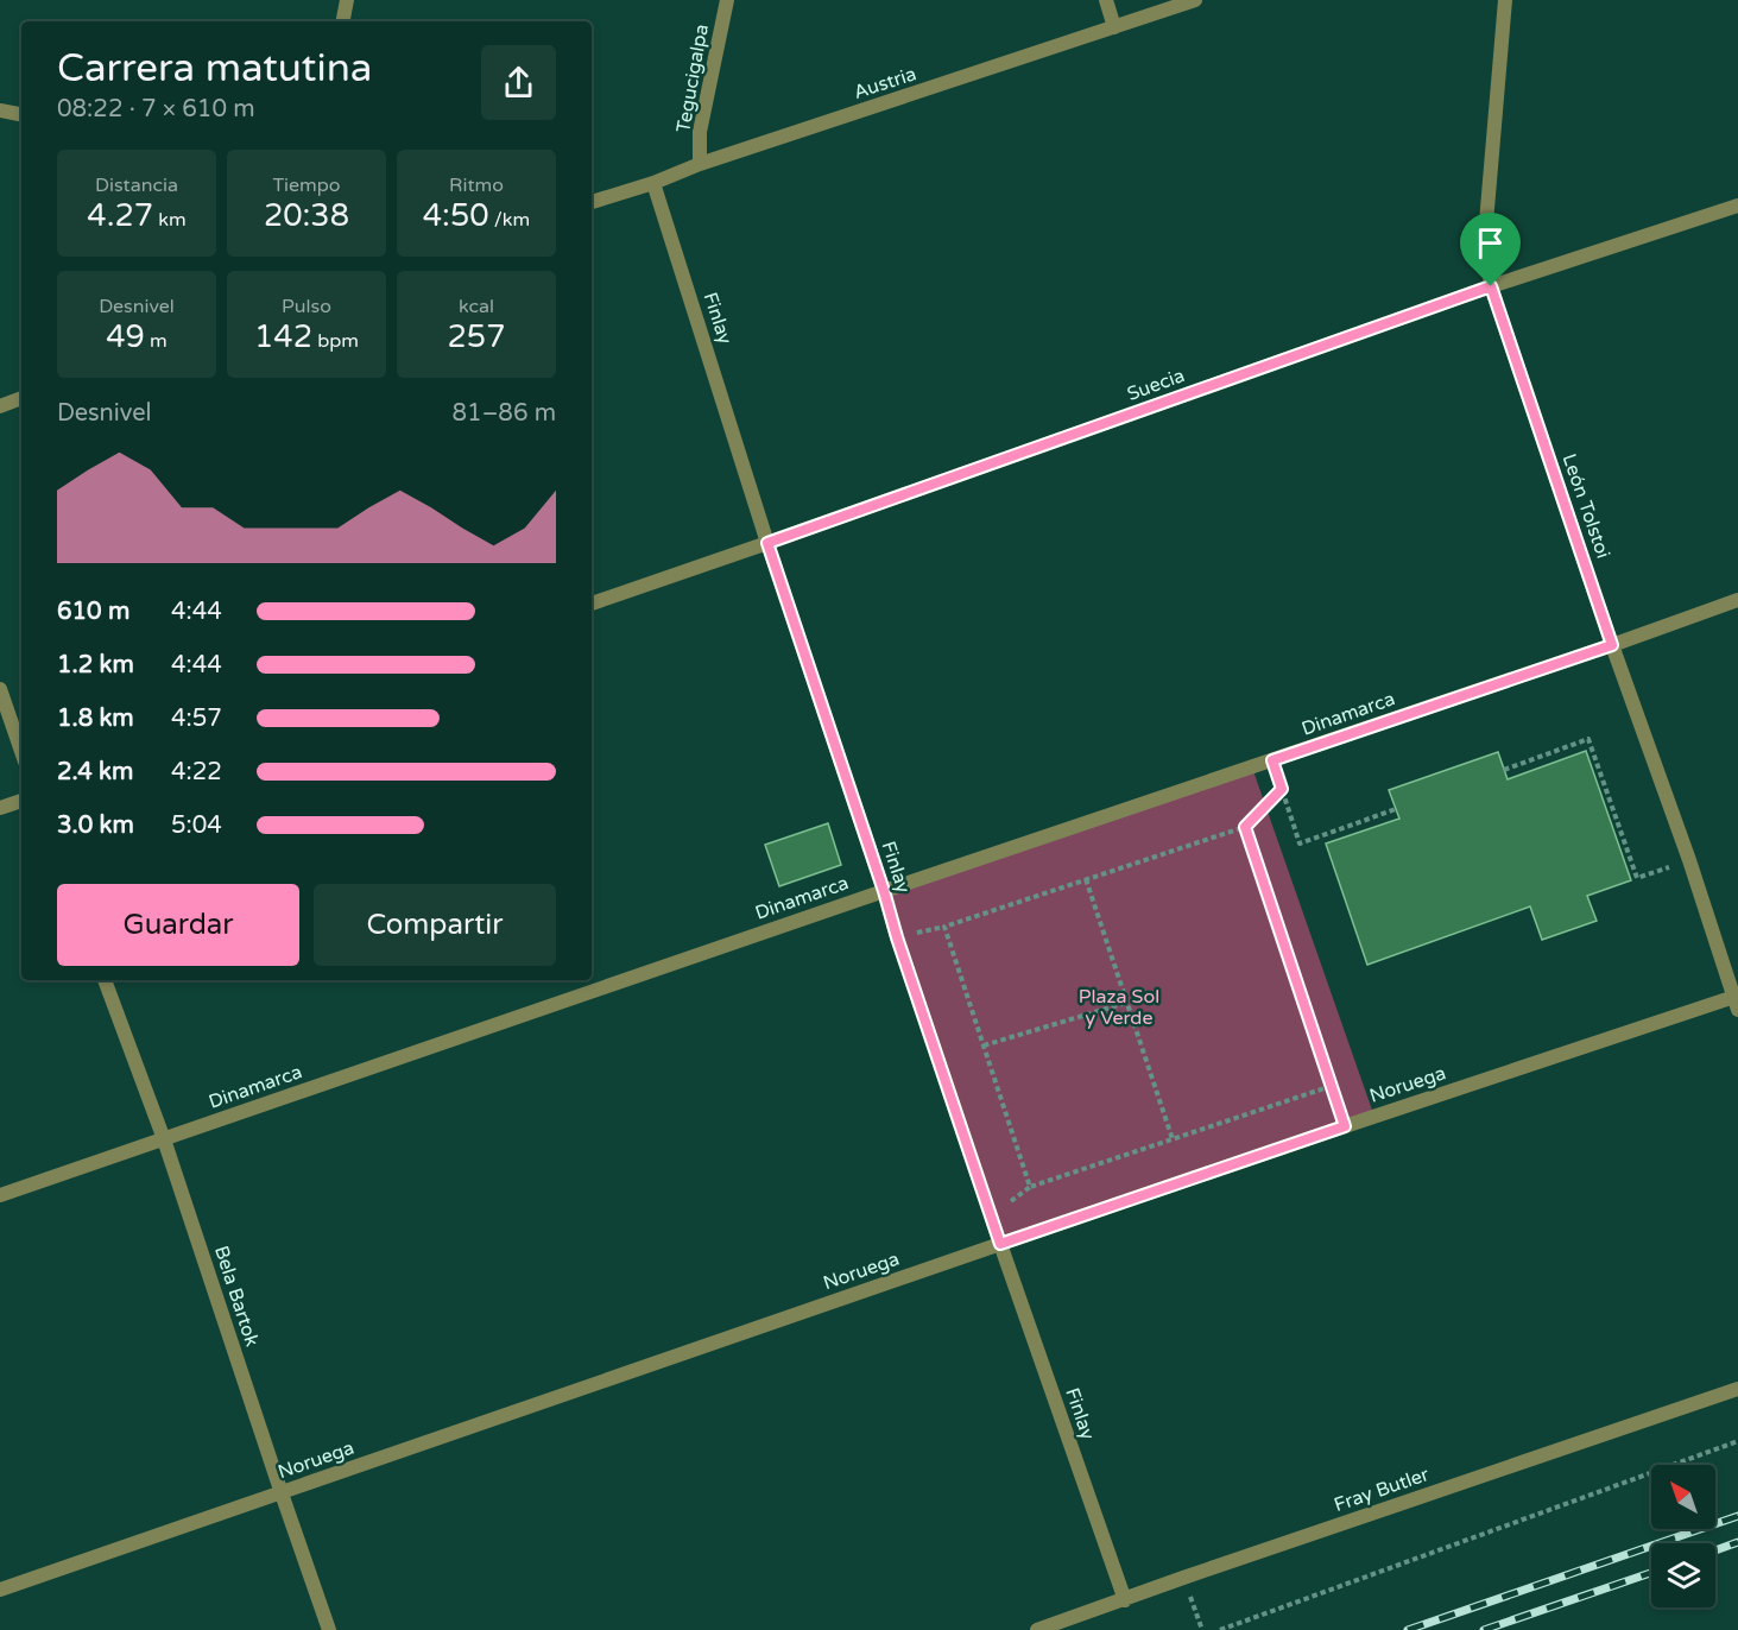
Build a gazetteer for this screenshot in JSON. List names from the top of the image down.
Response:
{
  "streets": {
    "street": [
      "Tegucigalpa",
      "Austria",
      "Finlay",
      "Suecia",
      "León Tolstoi",
      "Dinamarca",
      "Noruega",
      "Bela Bartok",
      "Fray Butler"
    ]
  },
  "crossings": [
    ["Tegucigalpa", "Austria"],
    ["Austria", "Finlay"],
    ["Finlay", "Suecia"],
    ["Finlay", "Dinamarca"],
    ["Finlay", "Noruega"],
    ["Finlay", "Fray Butler"],
    ["Suecia", "León Tolstoi"],
    ["León Tolstoi", "Dinamarca"],
    ["León Tolstoi", "Noruega"],
    ["Dinamarca", "Bela Bartok"],
    ["Noruega", "Bela Bartok"]
  ],
  "parks": ["Plaza Sol y Verde"],
  "north": "top left",
  "page": {
    "heading": ["Carrera matutina", "08:22 · 7 × 610 m"],
    "stats": [
      ["Distancia", "4.27 km"],
      ["Tiempo", "20:38"],
      ["Ritmo", "4:50 /km"],
      ["Desnivel", "49 m"],
      ["Pulso", "142 bpm"],
      ["kcal", "257"]
    ],
    "chart": ["Desnivel", "81–86 m"],
    "list": [
      {
        "name": "610 m",
        "note": "4:44"
      },
      {
        "name": "1.2 km",
        "note": "4:44"
      },
      {
        "name": "1.8 km",
        "note": "4:57"
      },
      {
        "name": "2.4 km",
        "note": "4:22"
      },
      {
        "name": "3.0 km",
        "note": "5:04"
      }
    ],
    "buttons": ["Guardar", "Compartir"]
  }
}
